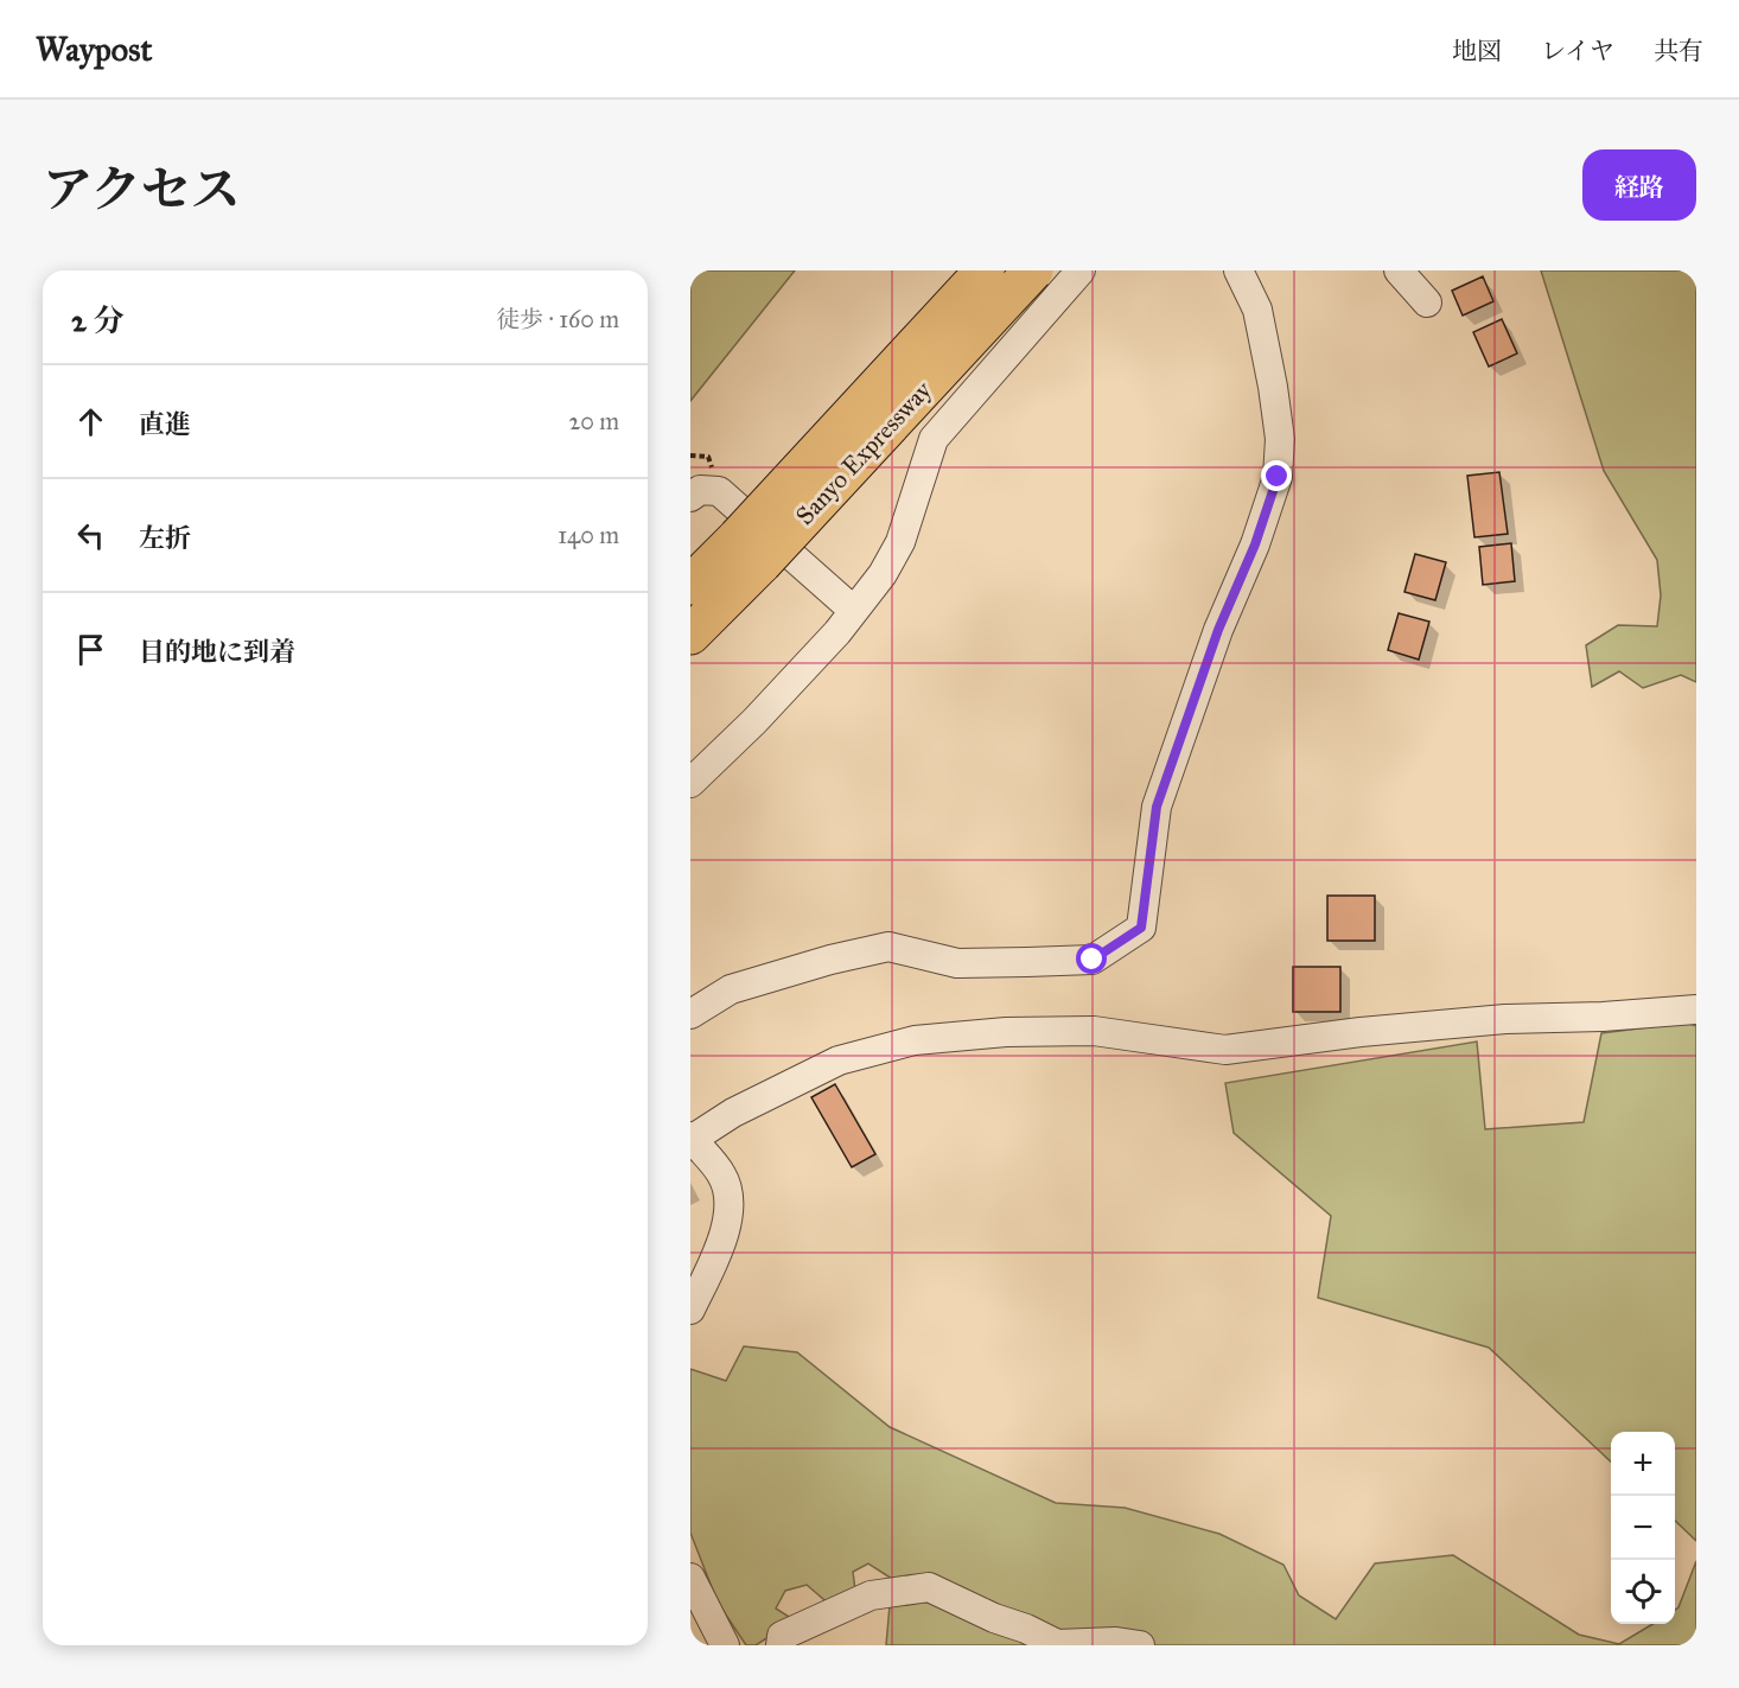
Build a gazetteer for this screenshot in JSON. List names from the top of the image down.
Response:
{
  "streets": {
    "highway": ["Sanyo Expressway"]
  },
  "page": {
    "header": "Waypost",
    "nav": ["地図", "レイヤ", "共有"],
    "title": "アクセス",
    "buttons": "経路",
    "heading": ["2 分", "徒歩 · 160 m"],
    "list": [
      ["直進", "20 m"],
      ["左折", "140 m"],
      "目的地に到着"
    ],
    "map_buttons": ["+", "−"]
  }
}
